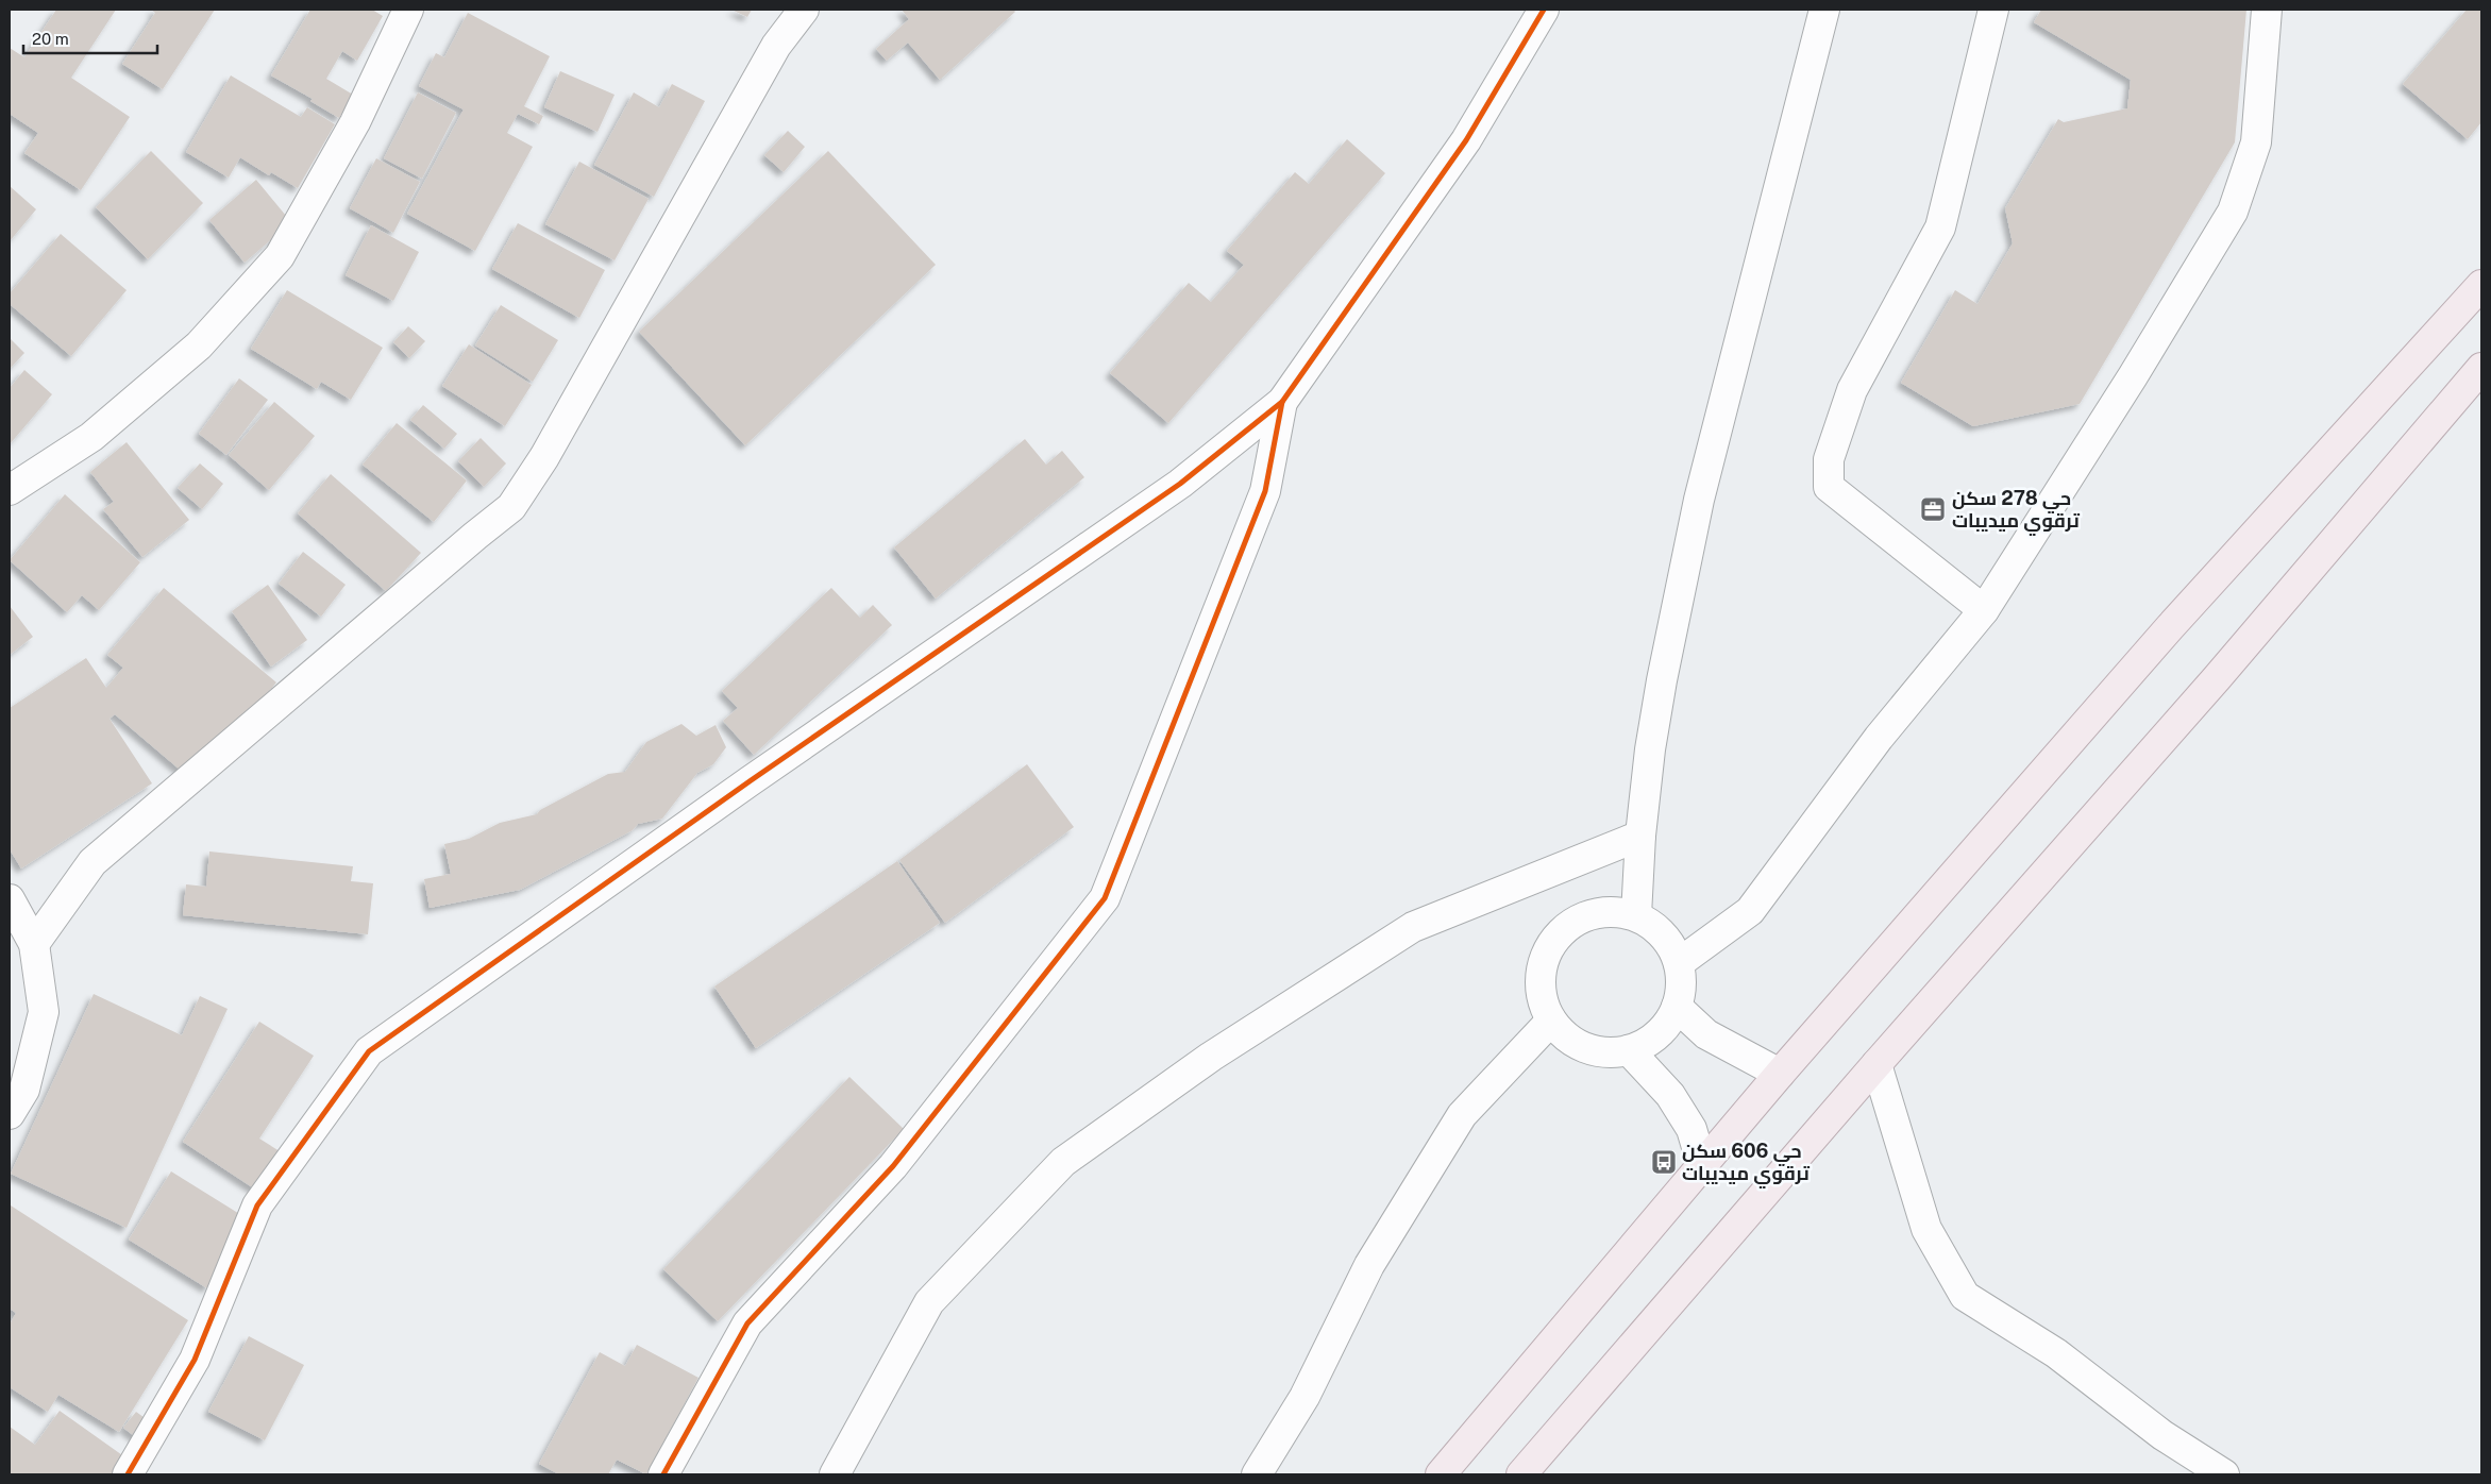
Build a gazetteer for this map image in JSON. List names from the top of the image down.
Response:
{
  "places": {
    "office": ["حي 278 سكن ترقوي ميديبات"],
    "bus stop": ["حي 606 سكن ترقوي ميديبات"]
  },
  "scale_bar": "20 m"
}
